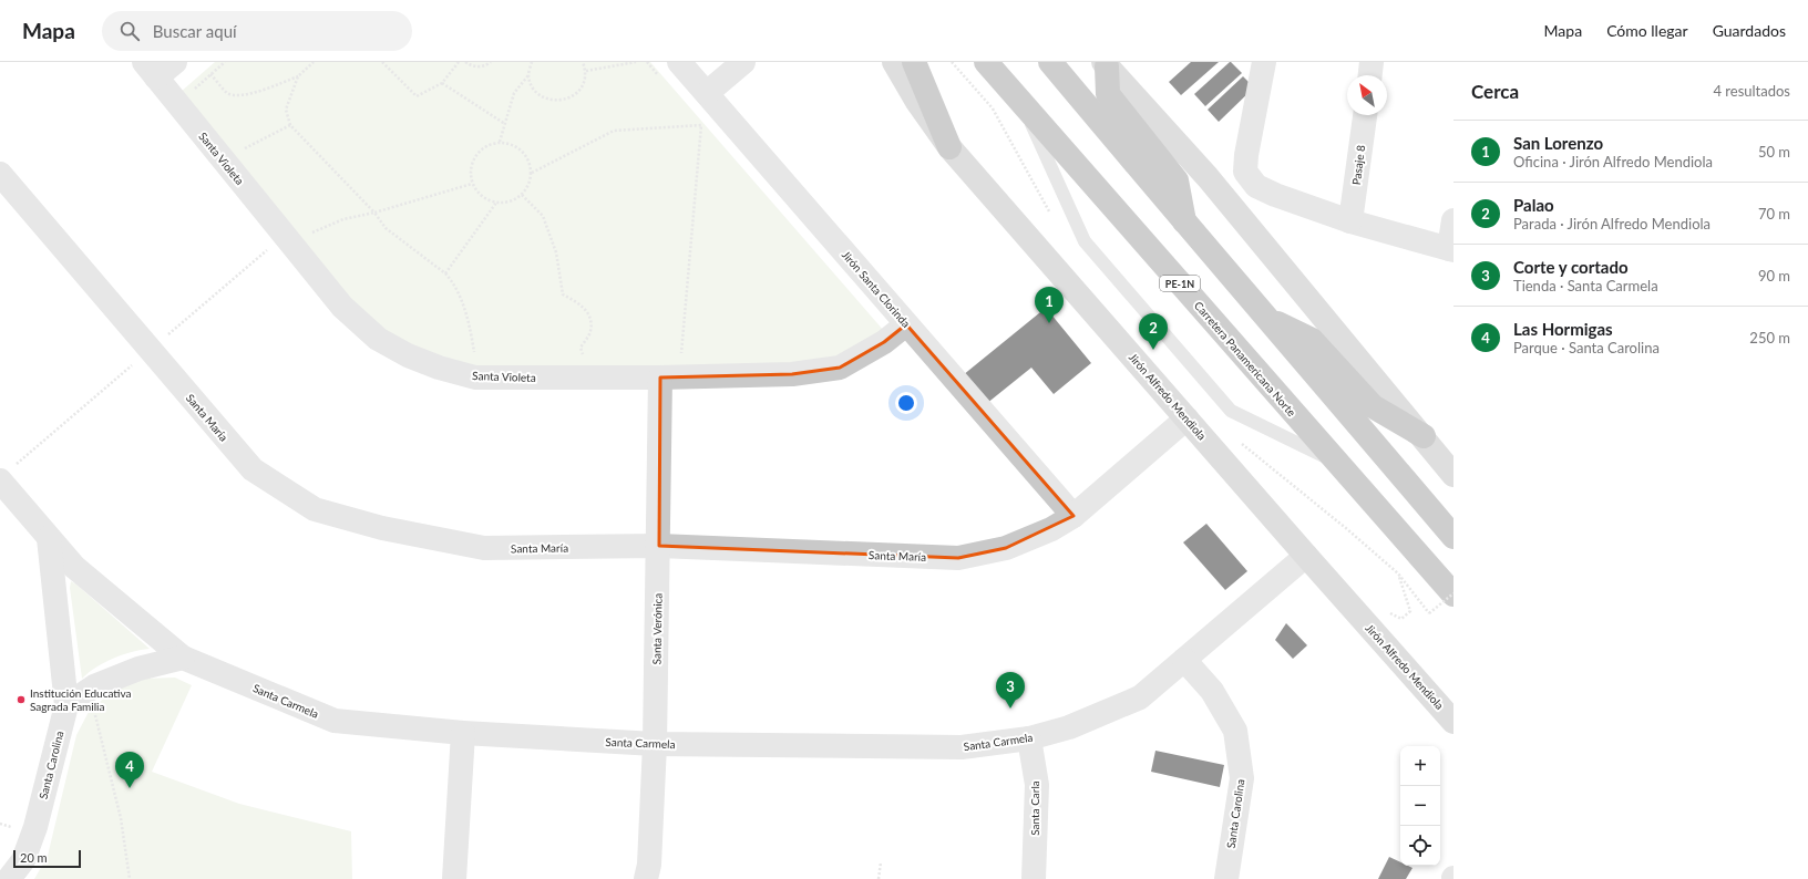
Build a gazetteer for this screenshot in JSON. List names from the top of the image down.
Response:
{
  "streets": {
    "highway": ["PE-1N", "Carretera Panamericana Norte"],
    "main road": ["Jirón Alfredo Mendiola"],
    "street": [
      "Santa Violeta",
      "Pasaje 8",
      "Jirón Santa Clorinda",
      "Santa María",
      "Santa Verónica",
      "Santa Carmela",
      "Santa Carolina",
      "Santa Carla"
    ]
  },
  "crossings": [
    ["Santa Violeta", "Jirón Santa Clorinda"],
    ["Santa Violeta", "Santa Verónica"],
    ["Jirón Santa Clorinda", "Santa María"],
    ["Jirón Alfredo Mendiola", "Santa María"],
    ["Jirón Alfredo Mendiola", "Santa Carmela"],
    ["Santa María", "Santa Verónica"],
    ["Santa Verónica", "Santa Carmela"],
    ["Santa Carmela", "Santa Carolina"],
    ["Santa Carmela", "Santa Carla"]
  ],
  "places": ["Institución Educativa Sagrada Familia"],
  "scale_bar": "20 m",
  "north": "top left",
  "page": {
    "header": "Mapa",
    "search": "Buscar aquí",
    "nav": ["Mapa", "Cómo llegar", "Guardados"],
    "heading": ["Cerca", "4 resultados"],
    "list": [
      {
        "mark": "1",
        "name": "San Lorenzo",
        "note": "Oficina · Jirón Alfredo Mendiola",
        "value": "50 m"
      },
      {
        "mark": "2",
        "name": "Palao",
        "note": "Parada · Jirón Alfredo Mendiola",
        "value": "70 m"
      },
      {
        "mark": "3",
        "name": "Corte y cortado",
        "note": "Tienda · Santa Carmela",
        "value": "90 m"
      },
      {
        "mark": "4",
        "name": "Las Hormigas",
        "note": "Parque · Santa Carolina",
        "value": "250 m"
      }
    ],
    "pins": [
      "1",
      "2",
      "3",
      "4"
    ],
    "map_buttons": ["+", "−"],
    "scale": "20 m"
  }
}
